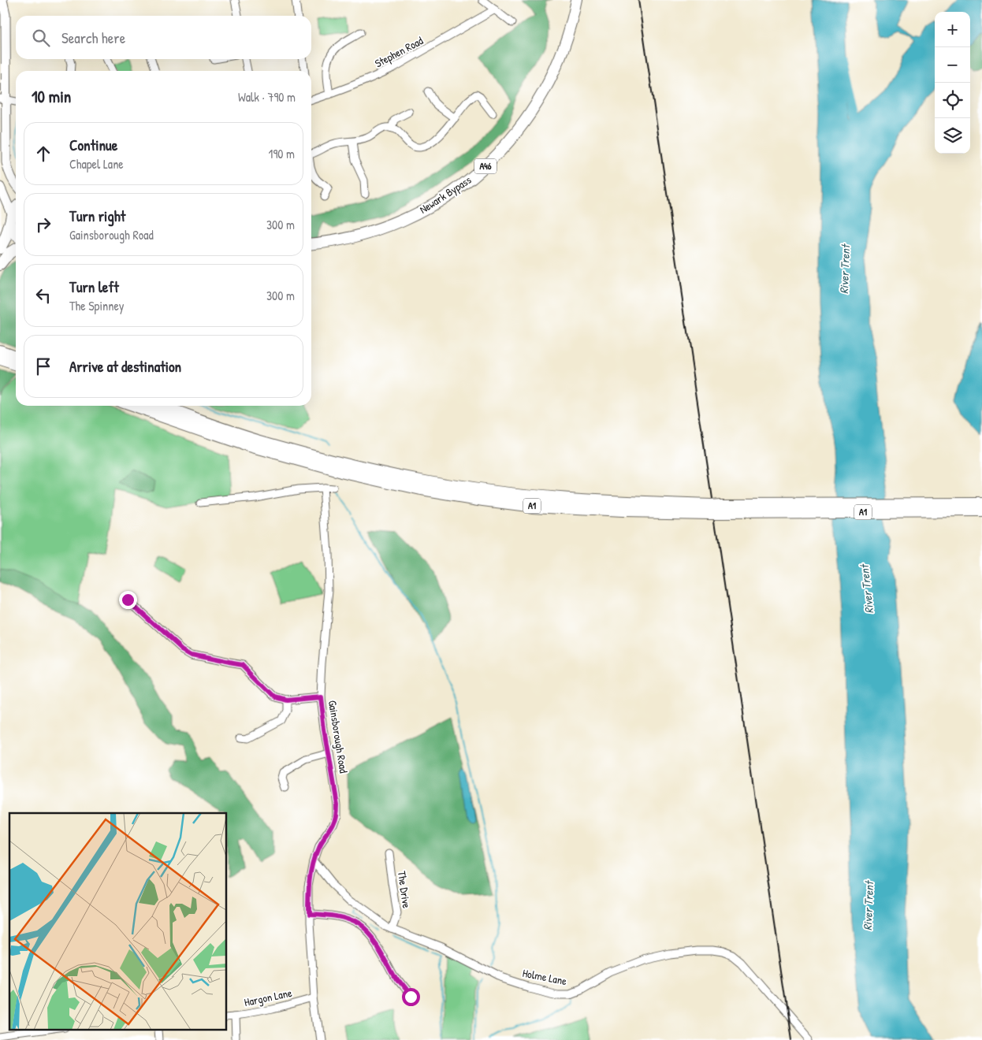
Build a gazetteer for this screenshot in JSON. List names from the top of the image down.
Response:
{
  "streets": {
    "highway": ["A46", "Newark Bypass", "A1"],
    "street": [
      "Stephen Road",
      "Gainsborough Road",
      "The Drive",
      "Holme Lane",
      "Hargon Lane"
    ]
  },
  "crossings": [
    ["Gainsborough Road", "Holme Lane"],
    ["Gainsborough Road", "Hargon Lane"],
    ["The Drive", "Holme Lane"]
  ],
  "water": ["River Trent"],
  "page": {
    "map_buttons": ["+", "−"],
    "search": "Search here",
    "heading": ["10 min", "Walk · 790 m"],
    "list": [
      ["Continue", "Chapel Lane", "190 m"],
      ["Turn right", "Gainsborough Road", "300 m"],
      ["Turn left", "The Spinney", "300 m"],
      "Arrive at destination"
    ]
  }
}
